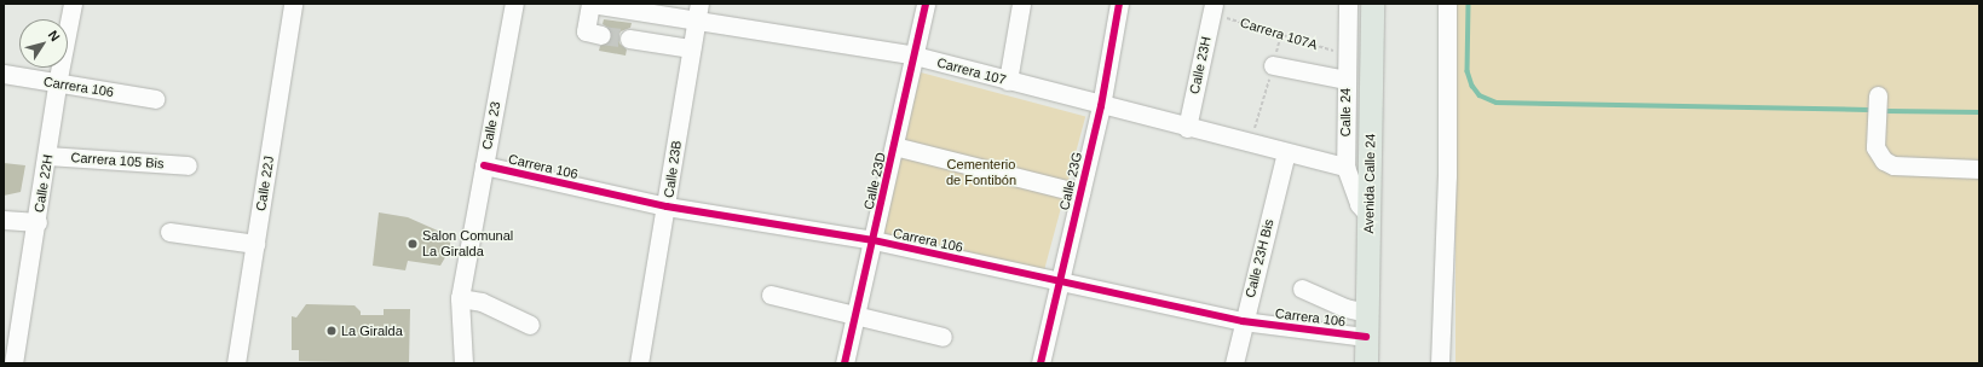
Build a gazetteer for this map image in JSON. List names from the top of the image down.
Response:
{
  "streets": {
    "main road": ["Avenida Calle 24"],
    "street": [
      "Calle 23H",
      "Carrera 107",
      "Carrera 106",
      "Calle 24",
      "Calle 23",
      "Carrera 105 Bis",
      "Calle 23B",
      "Calle 23D",
      "Calle 23G",
      "Calle 22H",
      "Calle 22J",
      "Calle 23H Bis"
    ],
    "path": ["Carrera 107A"]
  },
  "crossings": [
    ["Carrera 107A", "Calle 23H"],
    ["Carrera 107A", "Calle 24"],
    ["Calle 23H", "Carrera 107"],
    ["Carrera 107", "Calle 24"],
    ["Carrera 107", "Calle 23B"],
    ["Carrera 107", "Calle 23D"],
    ["Carrera 107", "Calle 23G"],
    ["Carrera 107", "Calle 23H Bis"],
    ["Carrera 106", "Calle 23"],
    ["Carrera 106", "Calle 23B"],
    ["Carrera 106", "Calle 23D"],
    ["Carrera 106", "Calle 23G"],
    ["Carrera 106", "Calle 22H"],
    ["Carrera 106", "Avenida Calle 24"],
    ["Carrera 106", "Calle 23H Bis"],
    ["Calle 24", "Avenida Calle 24"],
    ["Carrera 105 Bis", "Calle 22H"]
  ],
  "parks": ["Cementerio de Fontibón"],
  "places": ["Salon Comunal La Giralda", "La Giralda"],
  "north": "top right"
}
